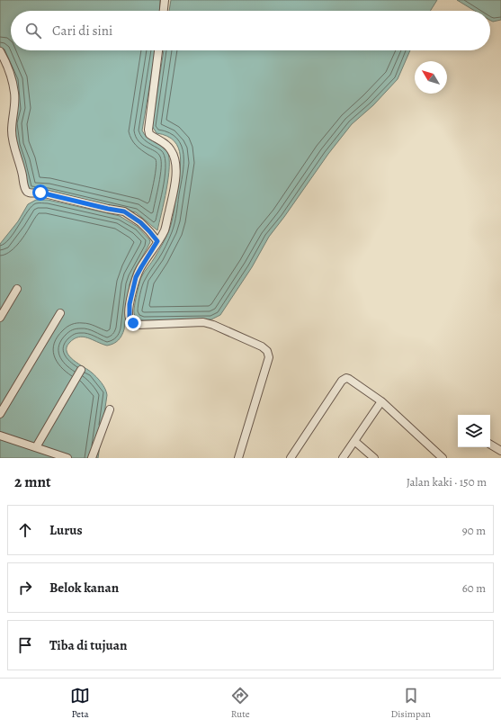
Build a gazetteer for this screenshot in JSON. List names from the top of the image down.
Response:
{
  "north": "top left",
  "page": {
    "search": "Cari di sini",
    "heading": ["2 mnt", "Jalan kaki · 150 m"],
    "list": [
      ["Lurus", "90 m"],
      ["Belok kanan", "60 m"],
      "Tiba di tujuan"
    ],
    "nav": ["Peta", "Rute", "Disimpan"]
  }
}
